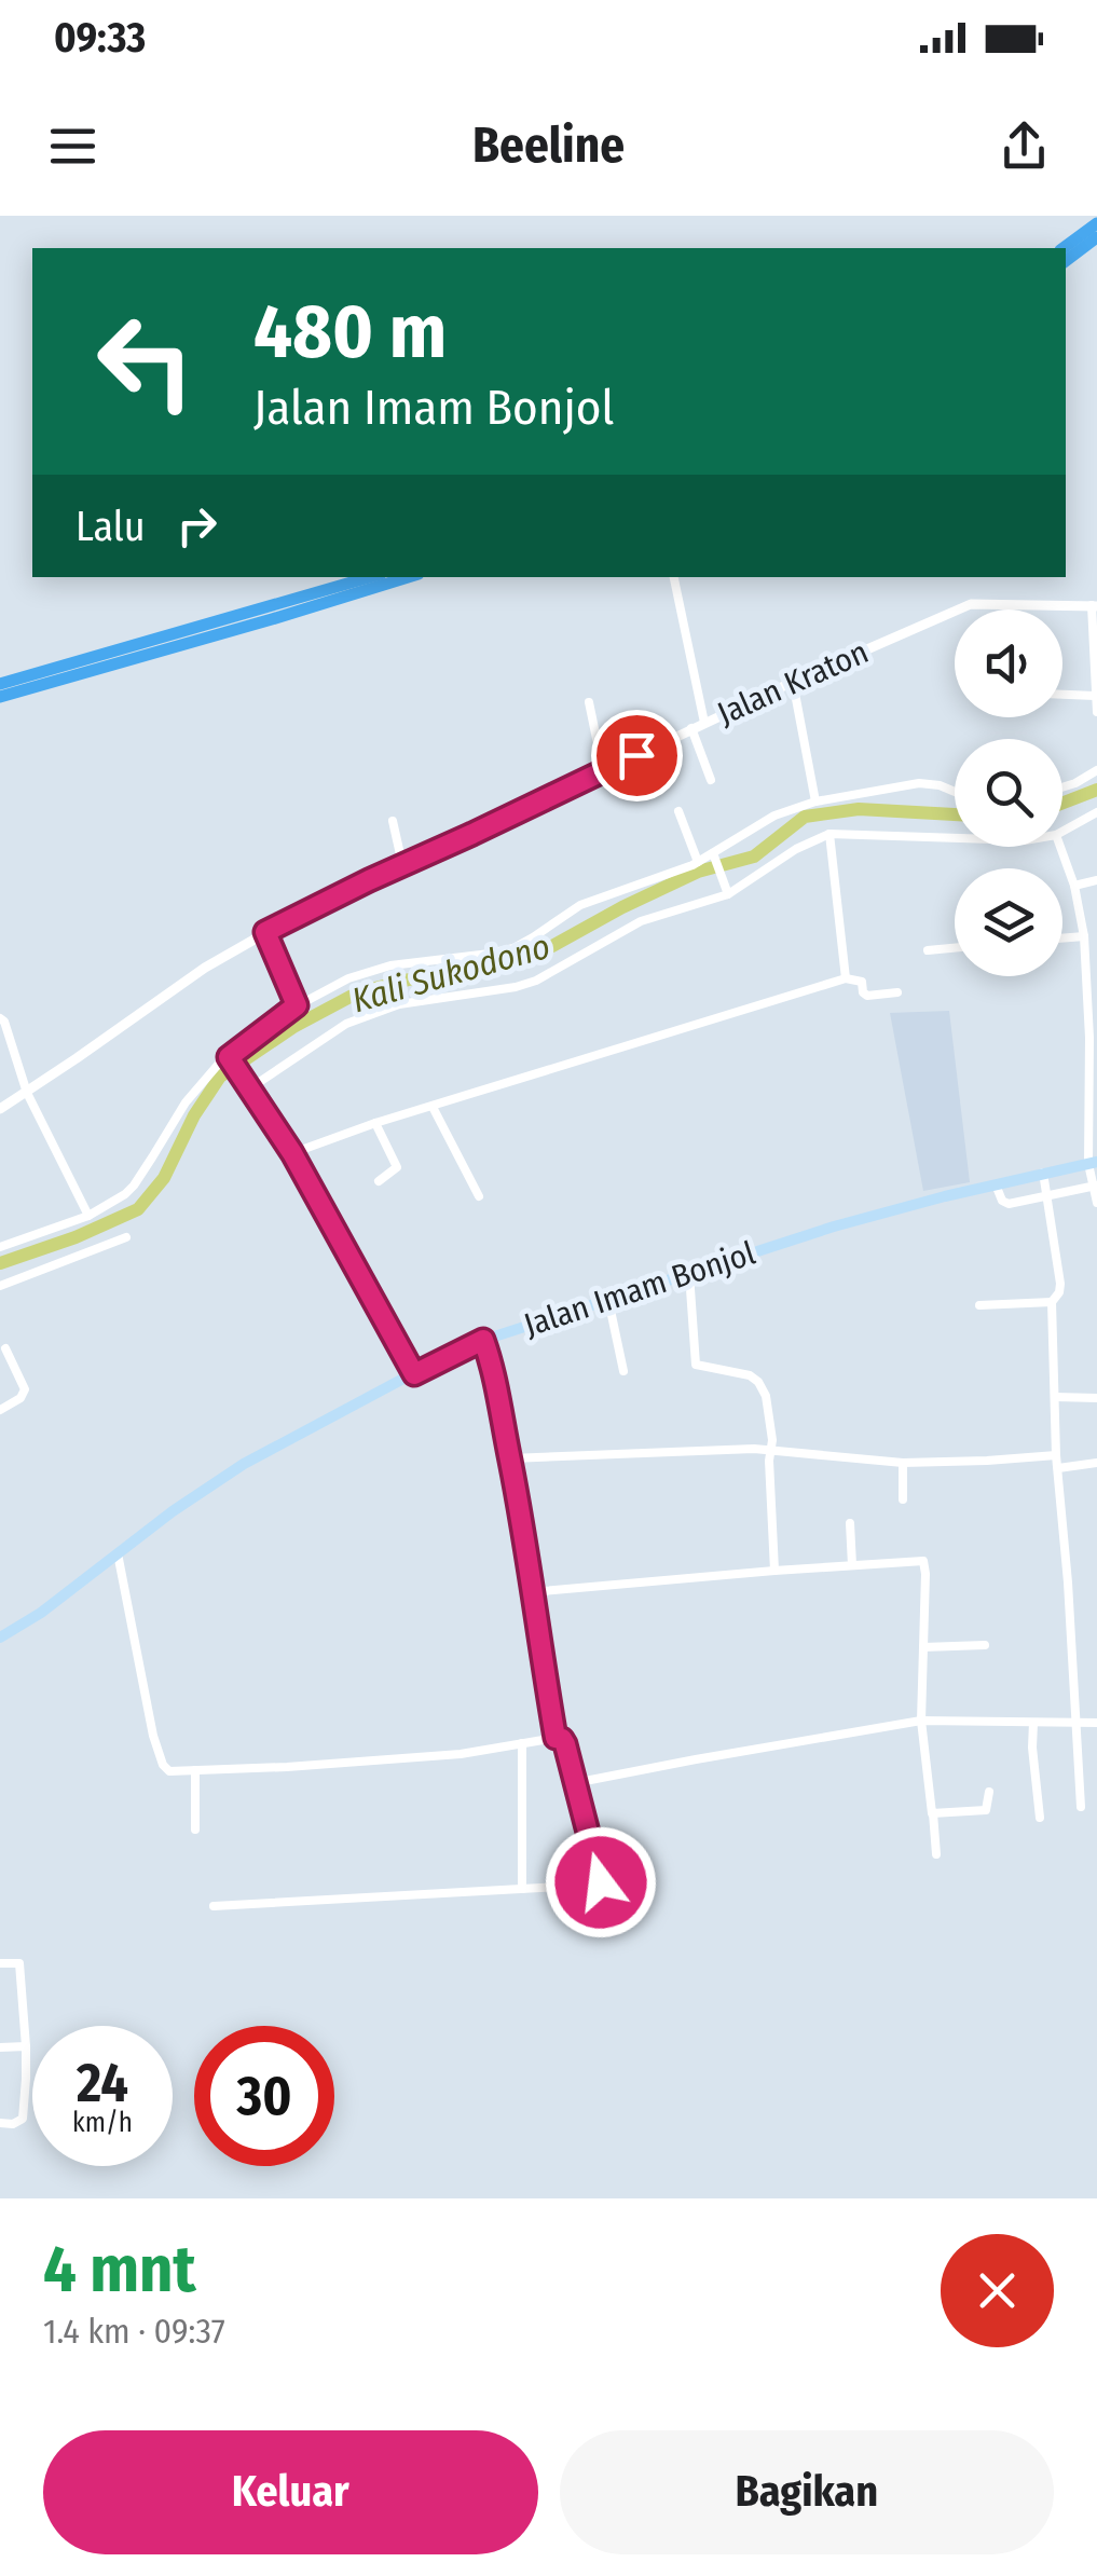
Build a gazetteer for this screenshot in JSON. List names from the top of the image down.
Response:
{
  "streets": {
    "main road": ["Jalan Imam Bonjol"],
    "street": ["Jalan Kraton"]
  },
  "water": ["Kali Sukodono"],
  "page": {
    "status": "09:33",
    "header": "Beeline",
    "turn": ["480 m", "Jalan Imam Bonjol"],
    "then": "Lalu",
    "speed": "24 km/h",
    "limit": "30",
    "heading": ["4 mnt", "1.4 km · 09:37"],
    "buttons": ["Keluar", "Bagikan"]
  }
}
